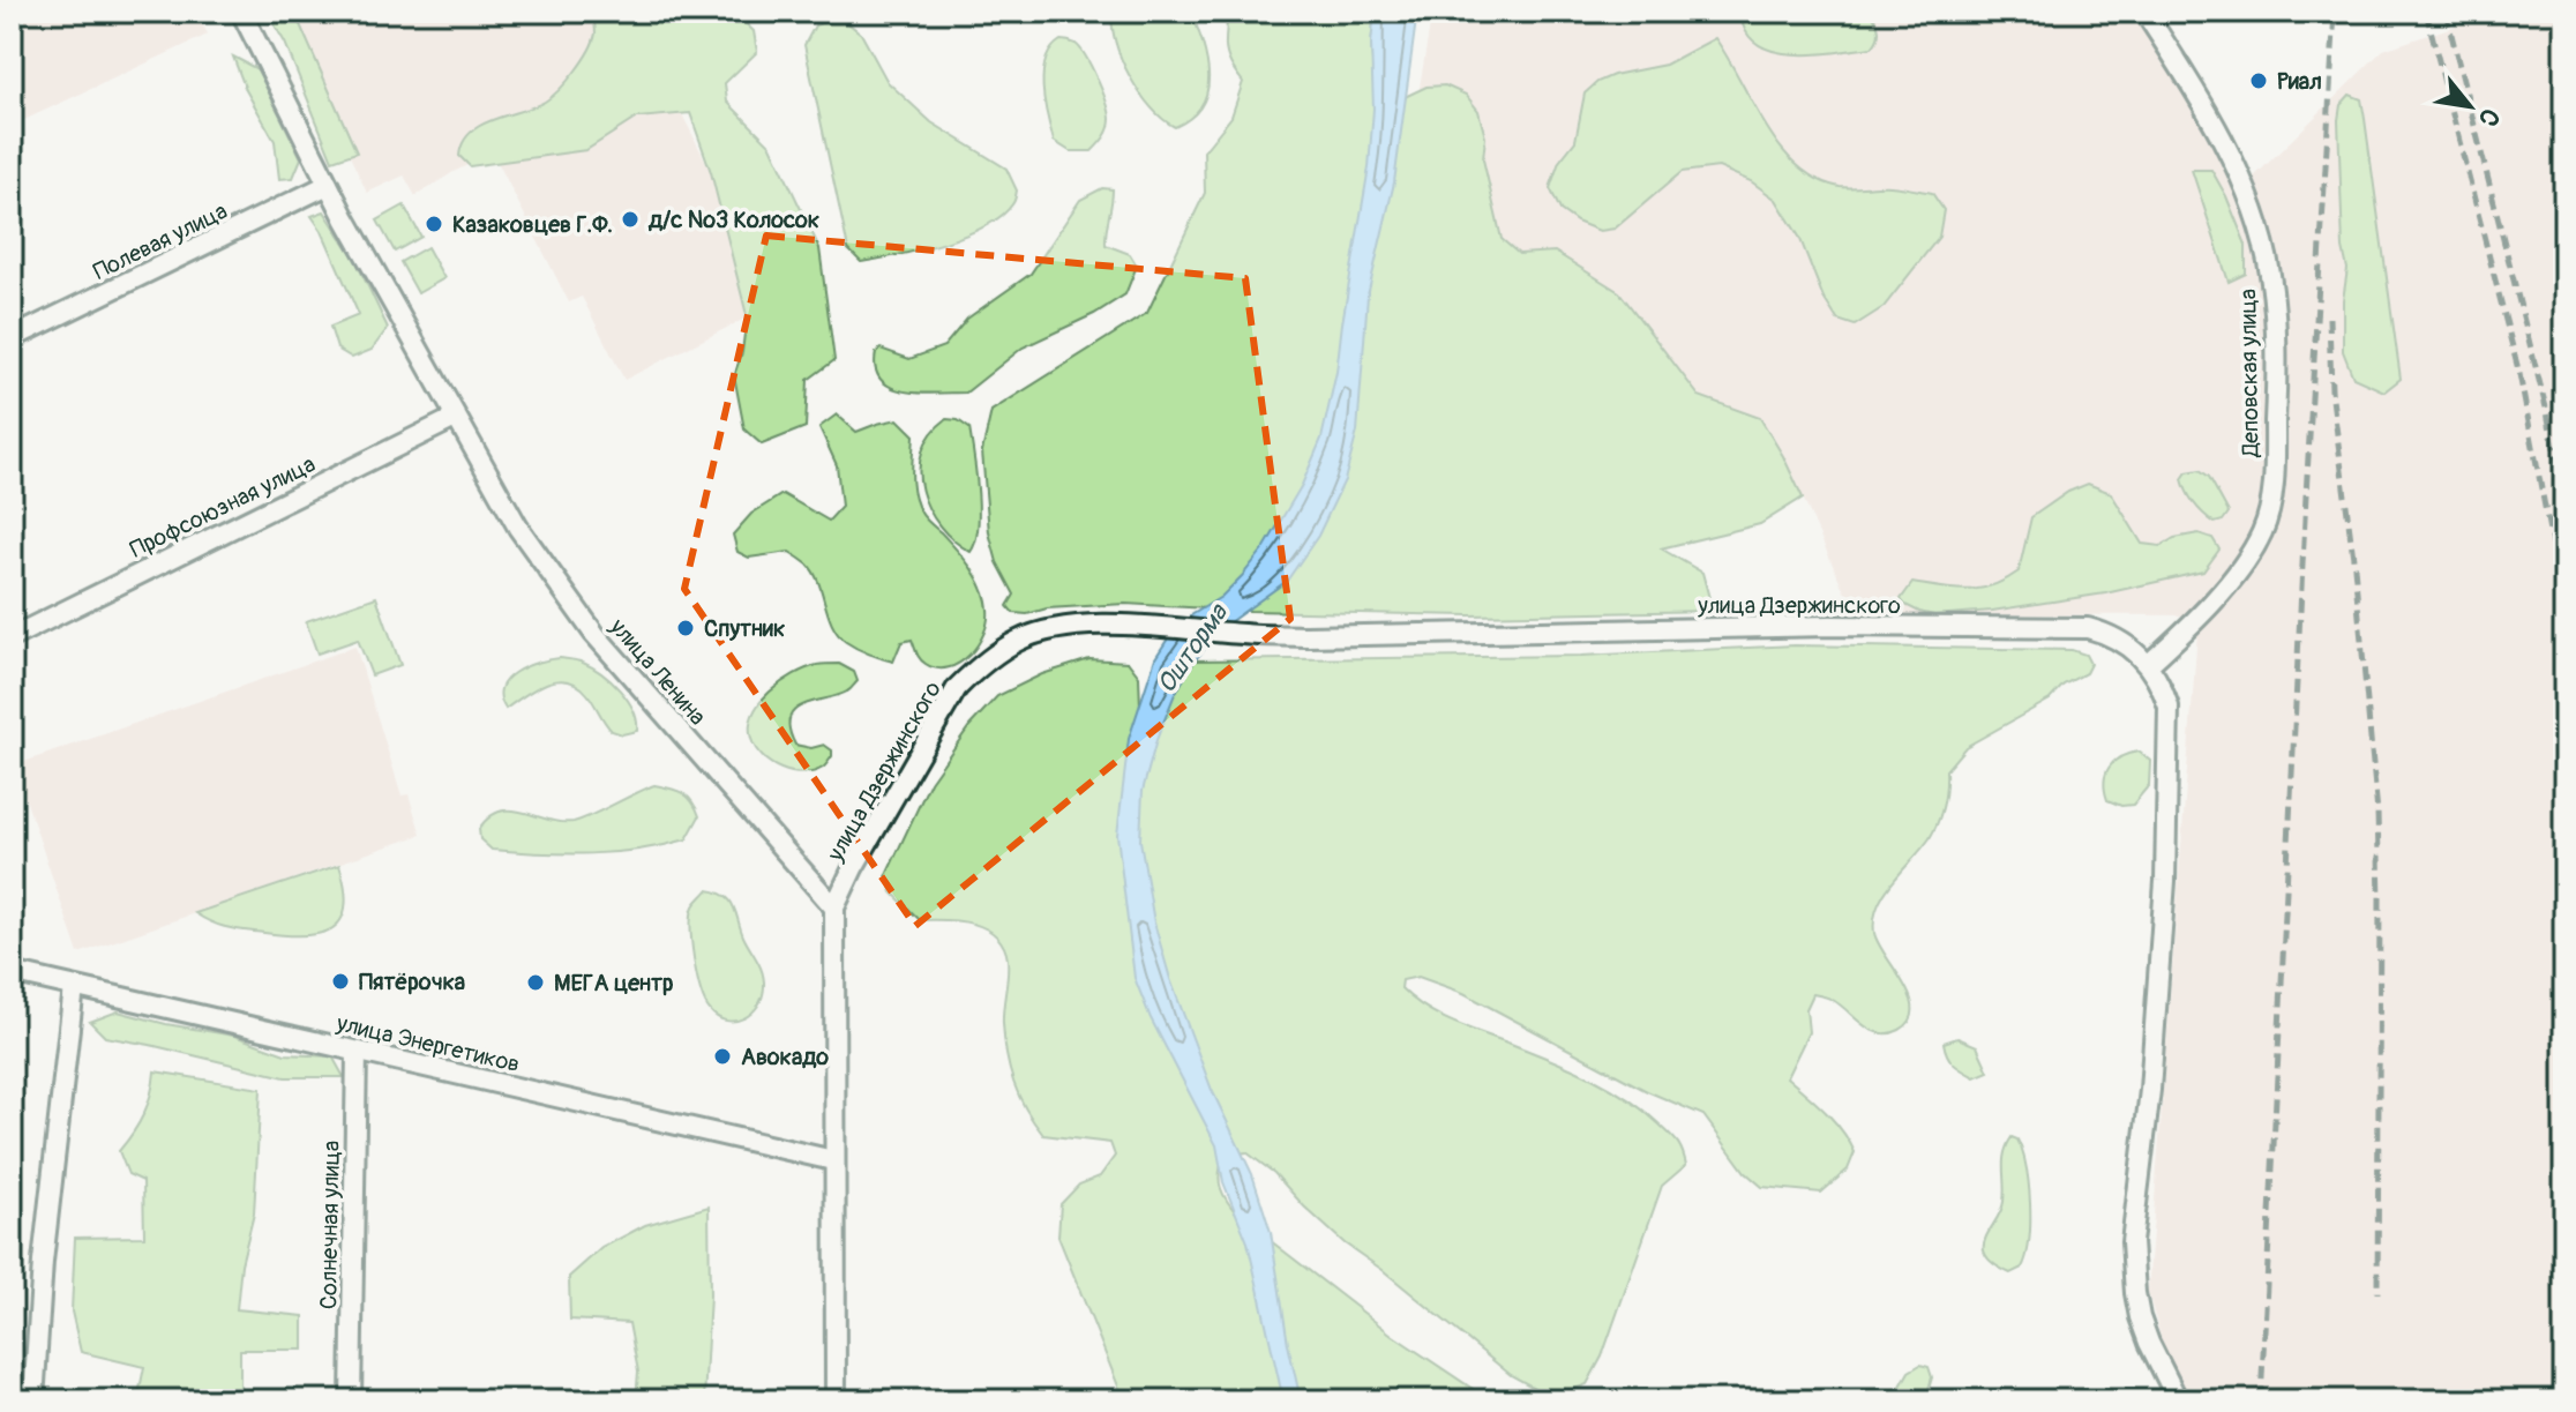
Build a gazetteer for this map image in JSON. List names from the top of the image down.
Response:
{
  "streets": {
    "street": [
      "Полевая улица",
      "Деповская улица",
      "Профсоюзная улица",
      "улица Дзержинского",
      "улица Ленина",
      "улица Энергетиков",
      "Солнечная улица"
    ]
  },
  "crossings": [
    ["Полевая улица", "улица Ленина"],
    ["Деповская улица", "улица Дзержинского"],
    ["Профсоюзная улица", "улица Ленина"],
    ["улица Дзержинского", "улица Ленина"],
    ["улица Энергетиков", "Солнечная улица"]
  ],
  "water": ["Ошторма"],
  "places": [
    "Риал",
    "д/с №3 Колосок",
    "Казаковцев Г.Ф.",
    "Спутник",
    "Пятёрочка",
    "МЕГА центр",
    "Авокадо"
  ],
  "north": "bottom right"
}
